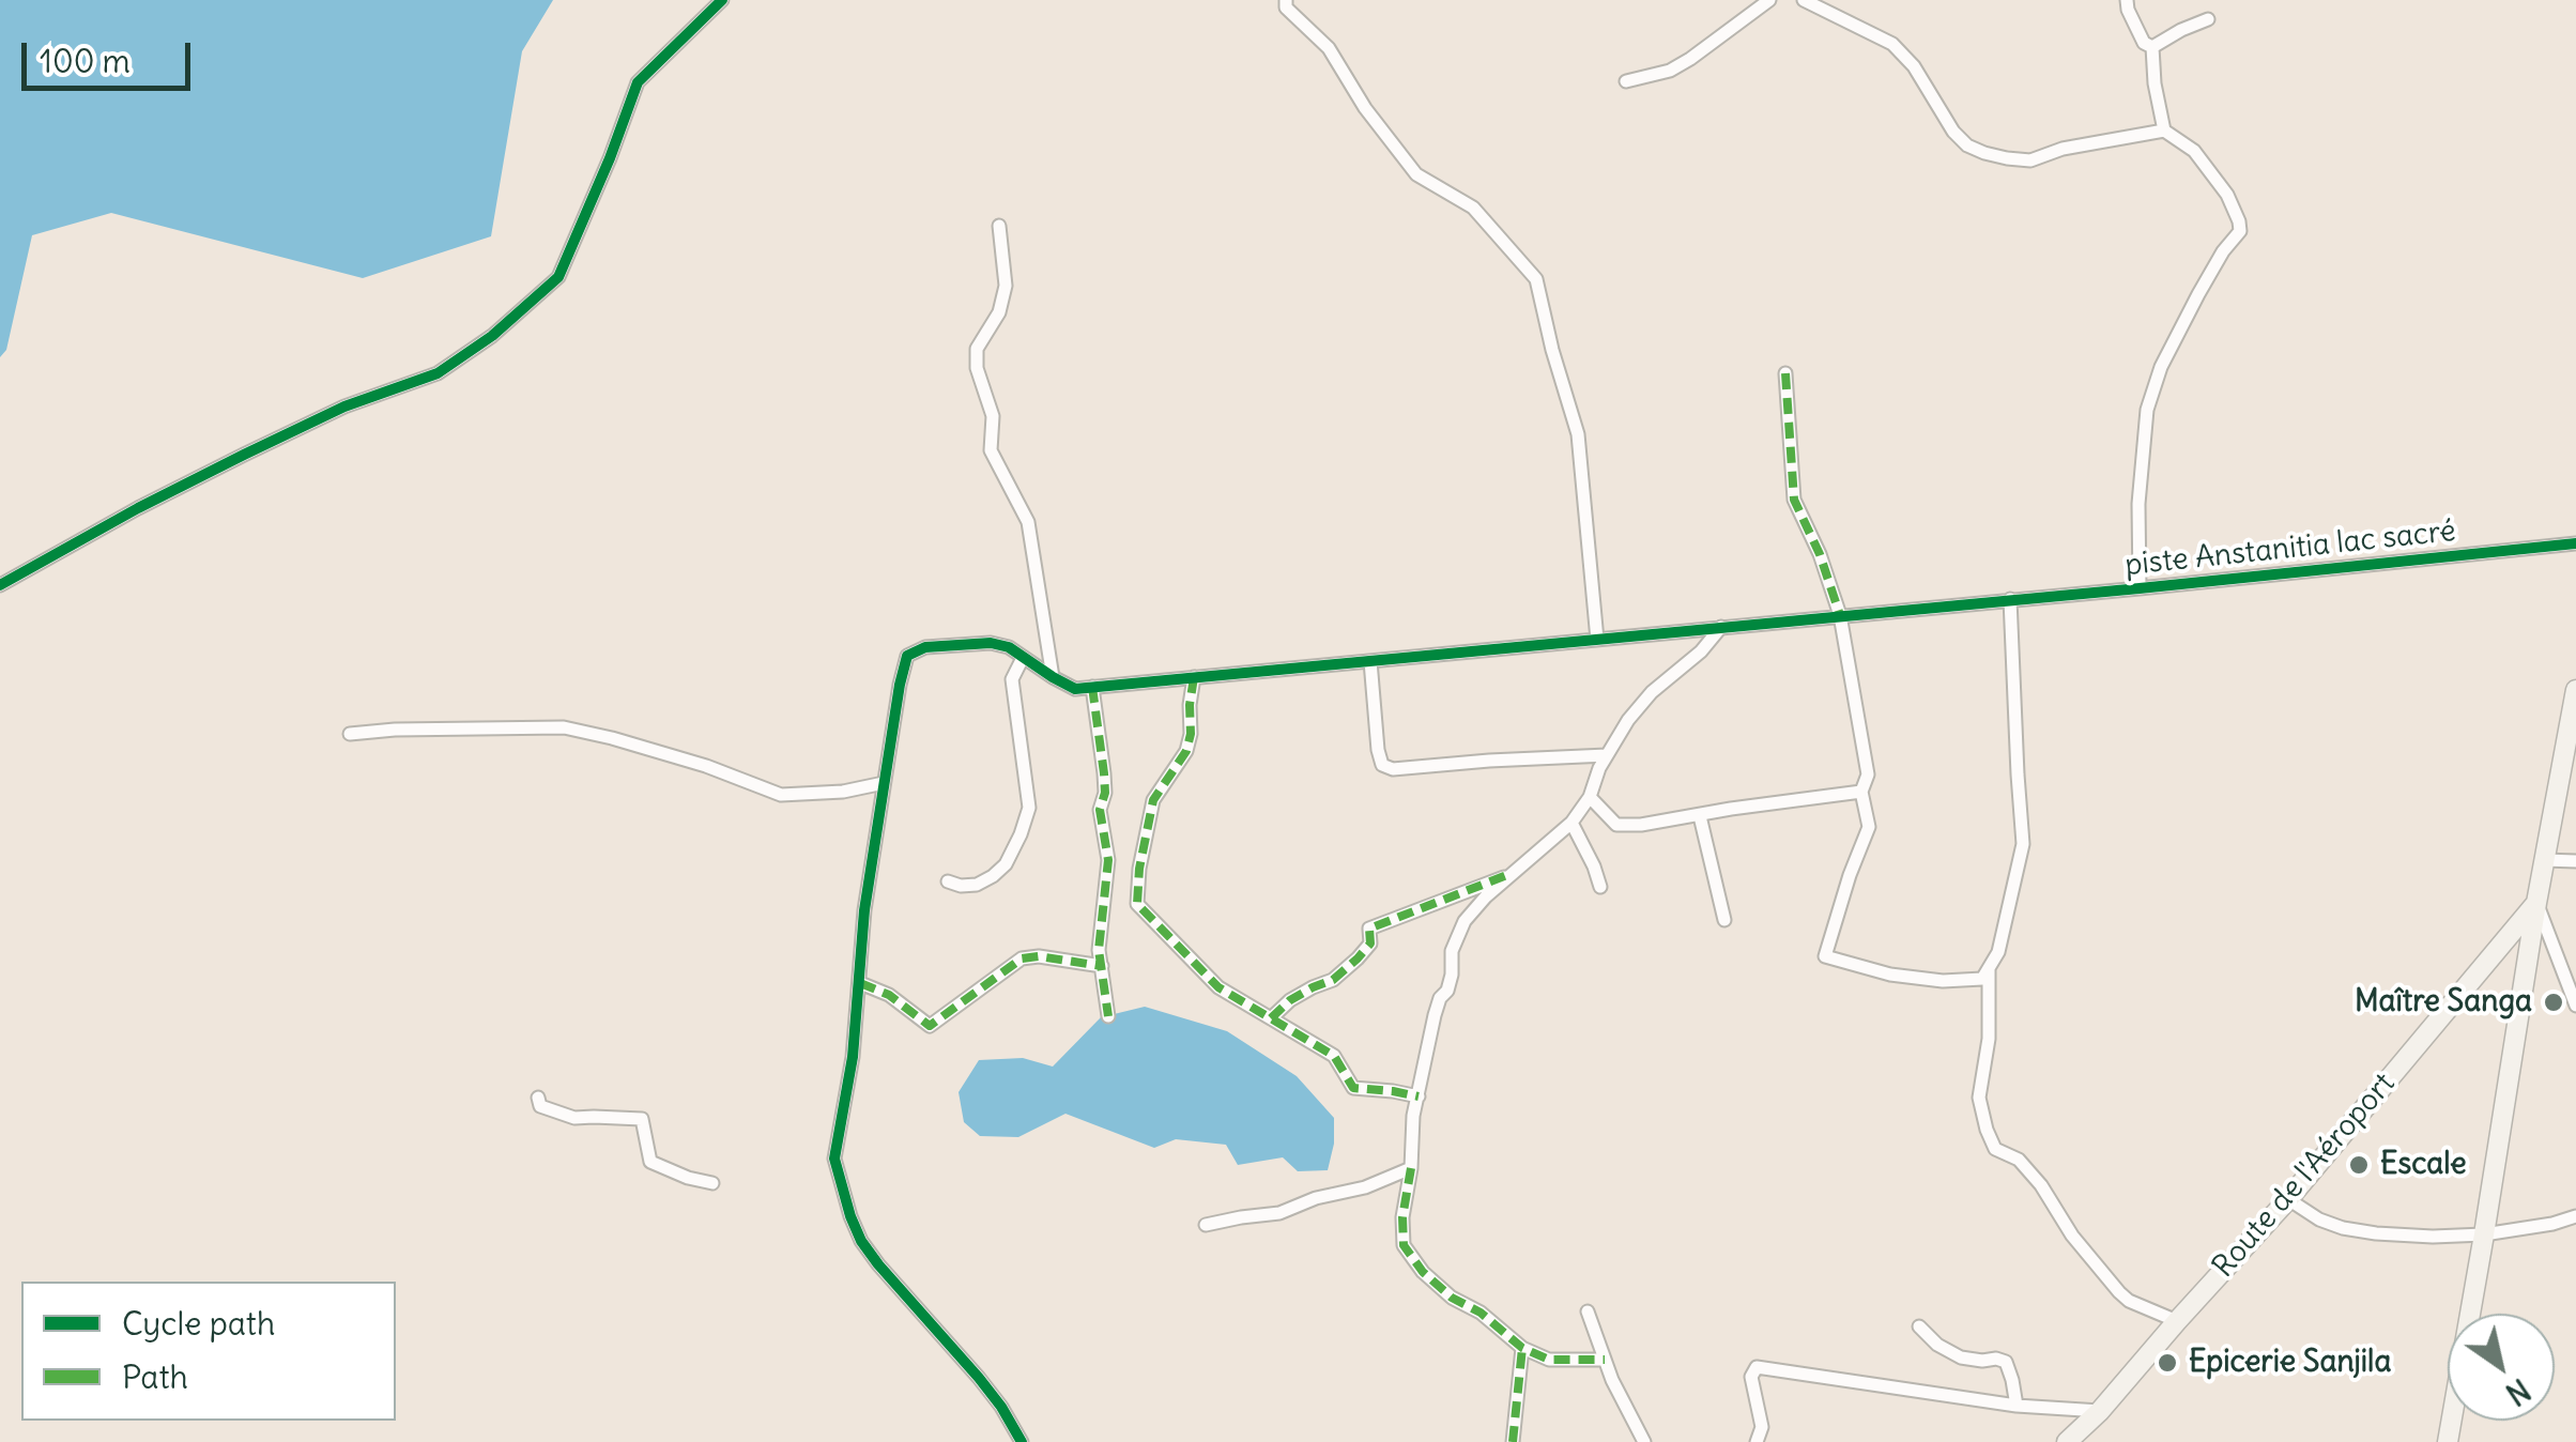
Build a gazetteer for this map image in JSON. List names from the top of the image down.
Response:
{
  "streets": {
    "main road": ["Route de l'Aéroport"],
    "street": ["piste Anstanitia lac sacré"]
  },
  "places": ["Maître Sanga", "Escale", "Epicerie Sanjila"],
  "legend": ["Cycle path", "Path"],
  "scale_bar": "100 m",
  "north": "bottom right"
}
